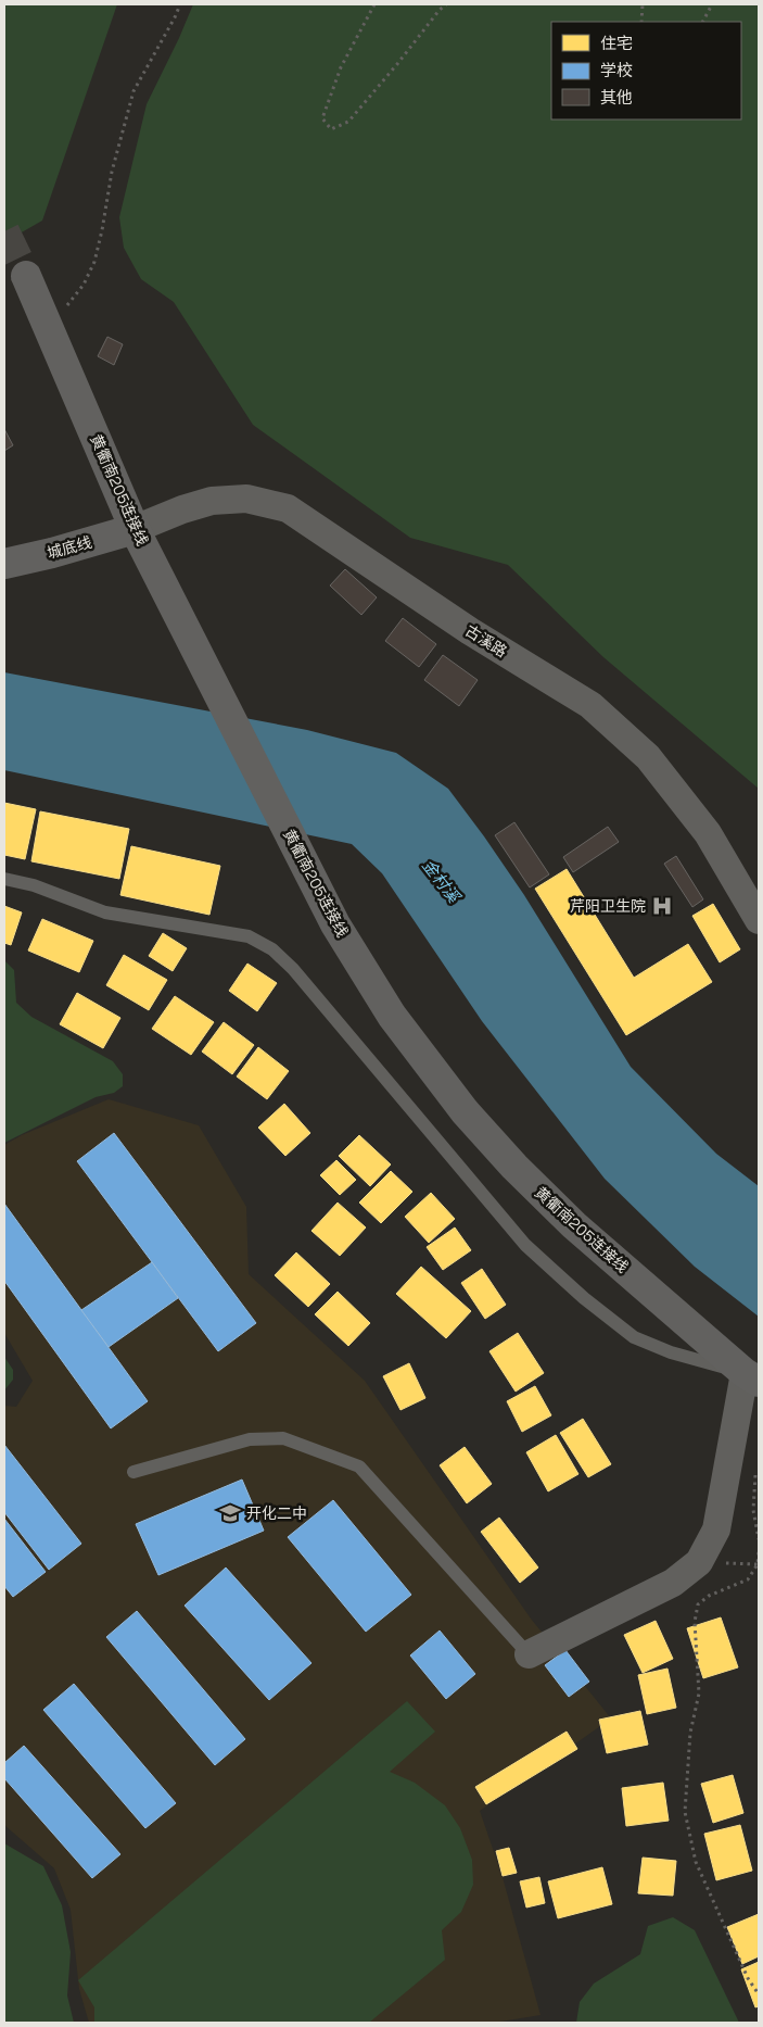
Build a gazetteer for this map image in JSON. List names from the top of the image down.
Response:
{
  "streets": {
    "main road": ["黄衢南205连接线", "城底线"],
    "street": ["古溪路"]
  },
  "crossings": [
    ["黄衢南205连接线", "城底线"],
    ["黄衢南205连接线", "古溪路"],
    ["城底线", "古溪路"]
  ],
  "water": ["金村溪"],
  "places": {
    "hospital": ["芹阳卫生院"],
    "school or university": ["开化二中"]
  },
  "legend": ["住宅", "学校", "其他"]
}
